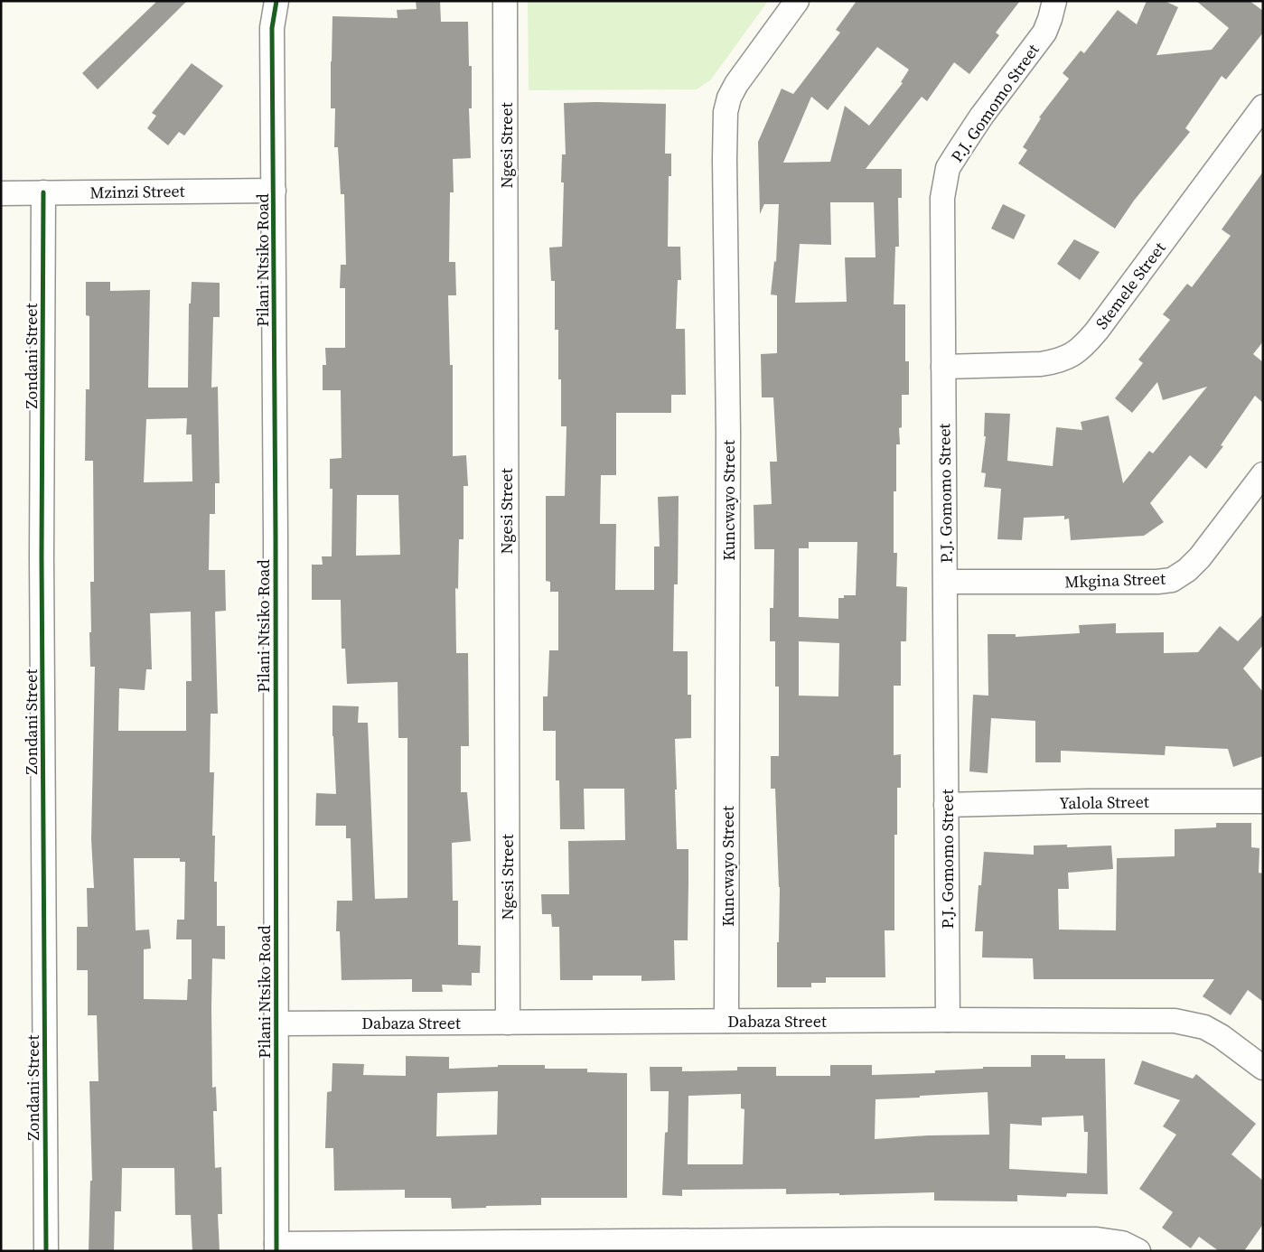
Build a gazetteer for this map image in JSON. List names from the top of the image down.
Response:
{
  "streets": {
    "street": [
      "P.J. Gomomo Street",
      "Ngesi Street",
      "Mzinzi Street",
      "Pilani Ntsiko Road",
      "Stemele Street",
      "Zondani Street",
      "Kuncwayo Street",
      "Mkgina Street",
      "Yalola Street",
      "Dabaza Street"
    ]
  },
  "crossings": [
    ["P.J. Gomomo Street", "Stemele Street"],
    ["P.J. Gomomo Street", "Mkgina Street"],
    ["P.J. Gomomo Street", "Yalola Street"],
    ["P.J. Gomomo Street", "Dabaza Street"],
    ["Ngesi Street", "Dabaza Street"],
    ["Mzinzi Street", "Pilani Ntsiko Road"],
    ["Mzinzi Street", "Zondani Street"],
    ["Pilani Ntsiko Road", "Dabaza Street"],
    ["Kuncwayo Street", "Dabaza Street"]
  ]
}
